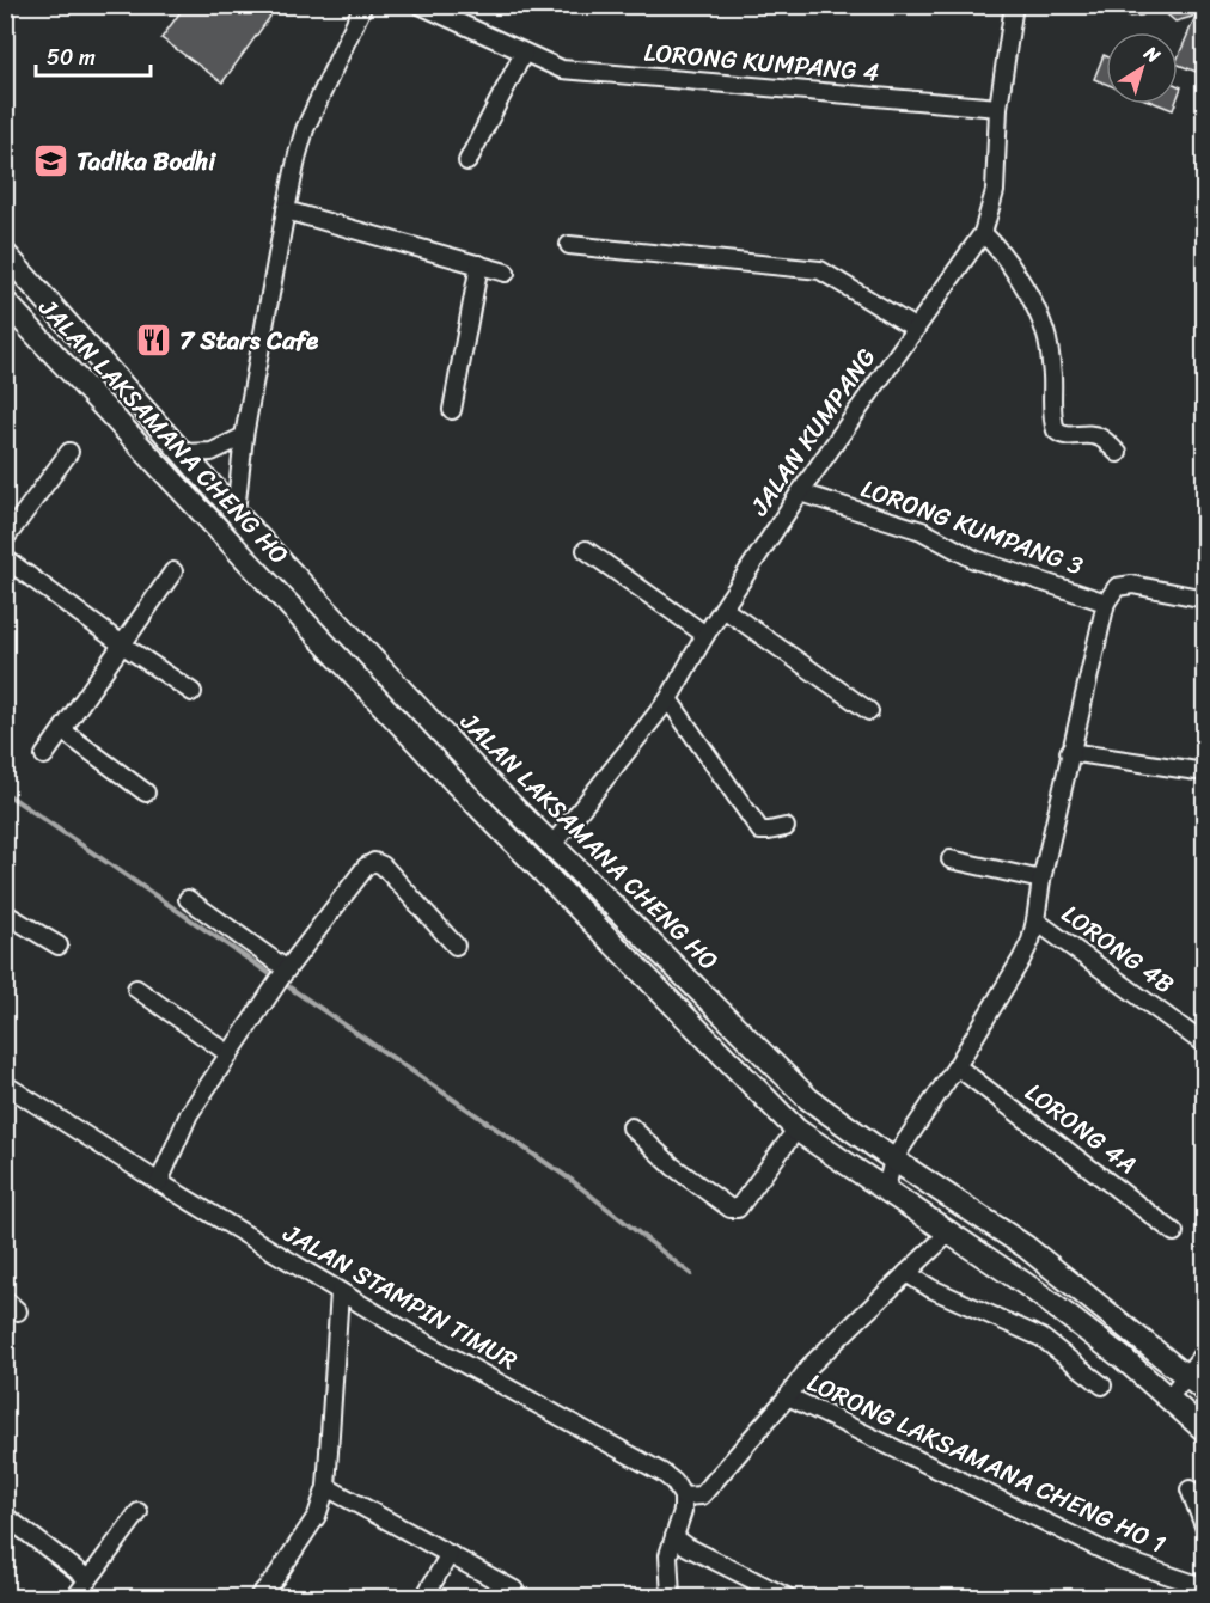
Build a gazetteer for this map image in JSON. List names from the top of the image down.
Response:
{
  "streets": {
    "main road": ["JALAN LAKSAMANA CHENG HO"],
    "street": [
      "LORONG KUMPANG 4",
      "JALAN KUMPANG",
      "LORONG KUMPANG 3",
      "LORONG 4B",
      "LORONG 4A",
      "JALAN STAMPIN TIMUR",
      "LORONG LAKSAMANA CHENG HO 1"
    ]
  },
  "crossings": [
    ["LORONG KUMPANG 4", "JALAN KUMPANG"],
    ["JALAN LAKSAMANA CHENG HO", "JALAN KUMPANG"],
    ["JALAN KUMPANG", "LORONG KUMPANG 3"]
  ],
  "places": {
    "school or university": ["Tadika Bodhi"],
    "restaurant": ["7 Stars Cafe"]
  },
  "scale_bar": "50 m",
  "north": "top right"
}
